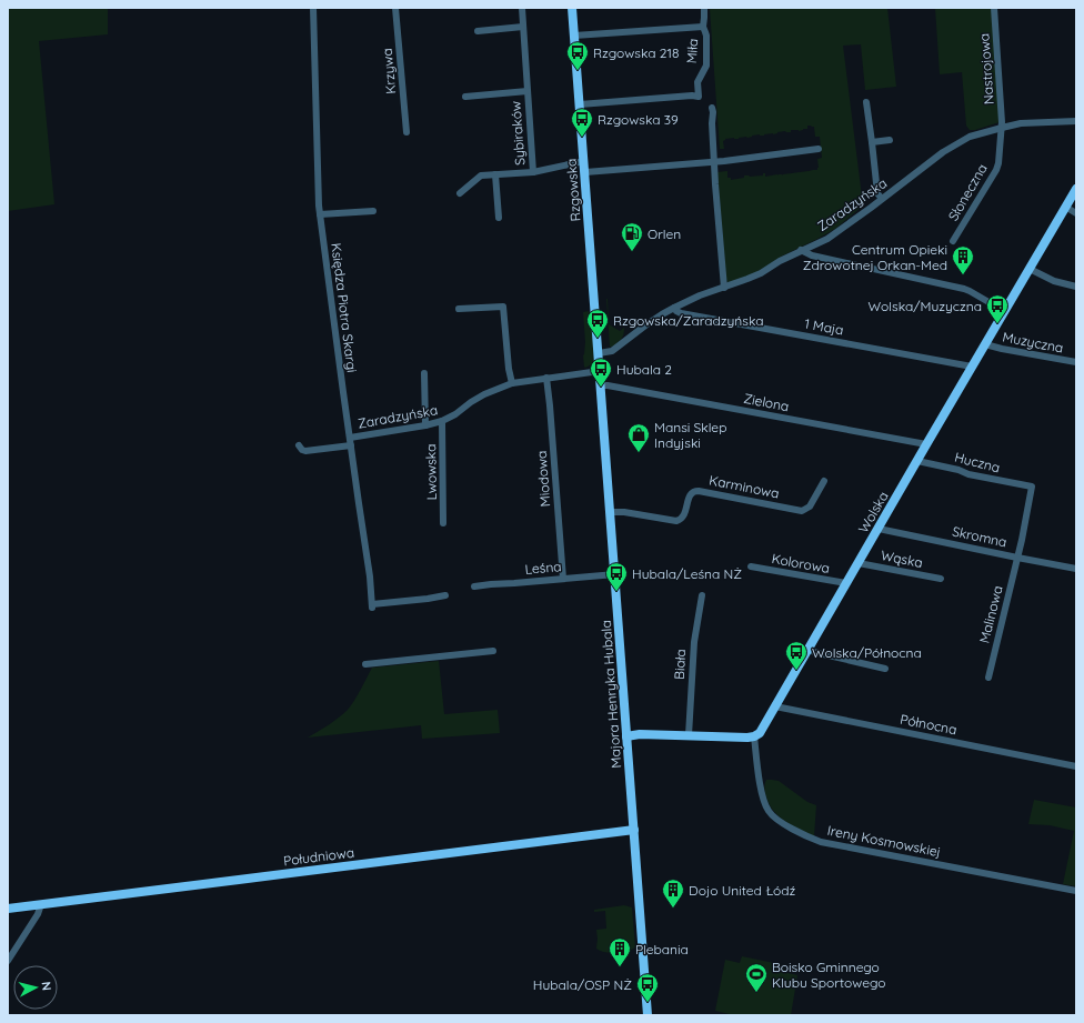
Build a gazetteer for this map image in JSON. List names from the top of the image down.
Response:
{
  "streets": {
    "street": [
      "Miła",
      "Nastrojowa",
      "Krzywa",
      "Sybiraków",
      "Rzgowska",
      "Słoneczna",
      "Zaradzyńska",
      "Księdza Piotra Skargi",
      "1 Maja",
      "Muzyczna",
      "Zielona",
      "Huczna",
      "Lwowska",
      "Miodowa",
      "Karminowa",
      "Wolska",
      "Skromna",
      "Wąska",
      "Kolorowa",
      "Leśna",
      "Malinowa",
      "Biała",
      "Majora Henryka Hubala",
      "Północna",
      "Ireny Kosmowskiej",
      "Południowa"
    ]
  },
  "crossings": [
    ["Miła", "Rzgowska"],
    ["Nastrojowa", "Słoneczna"],
    ["Nastrojowa", "Zaradzyńska"],
    ["Rzgowska", "Zaradzyńska"],
    ["Rzgowska", "Majora Henryka Hubala"],
    ["Słoneczna", "Zaradzyńska"],
    ["Zaradzyńska", "Księdza Piotra Skargi"],
    ["Zaradzyńska", "1 Maja"],
    ["Zaradzyńska", "Lwowska"],
    ["Zaradzyńska", "Miodowa"],
    ["Zaradzyńska", "Majora Henryka Hubala"],
    ["1 Maja", "Wolska"],
    ["Muzyczna", "Wolska"],
    ["Zielona", "Wolska"],
    ["Zielona", "Majora Henryka Hubala"],
    ["Huczna", "Wolska"],
    ["Huczna", "Malinowa"],
    ["Miodowa", "Leśna"],
    ["Karminowa", "Majora Henryka Hubala"],
    ["Wolska", "Skromna"],
    ["Wolska", "Wąska"],
    ["Wolska", "Kolorowa"],
    ["Wolska", "Północna"],
    ["Wolska", "Ireny Kosmowskiej"],
    ["Skromna", "Malinowa"],
    ["Leśna", "Majora Henryka Hubala"],
    ["Majora Henryka Hubala", "Południowa"]
  ],
  "places": {
    "bus stop": [
      "Rzgowska 218",
      "Rzgowska 39",
      "Wolska/Muzyczna",
      "Rzgowska/Zaradzyńska",
      "Hubala 2",
      "Hubala/Leśna NŻ",
      "Wolska/Północna",
      "Hubala/OSP NŻ"
    ],
    "fuel station": ["Orlen"],
    "building": ["Centrum Opieki Zdrowotnej Orkan-Med", "Dojo United Łódź", "Plebania"],
    "shop": ["Mansi Sklep Indyjski"],
    "sports": ["Boisko Gminnego Klubu Sportowego"]
  },
  "north": "right"
}
